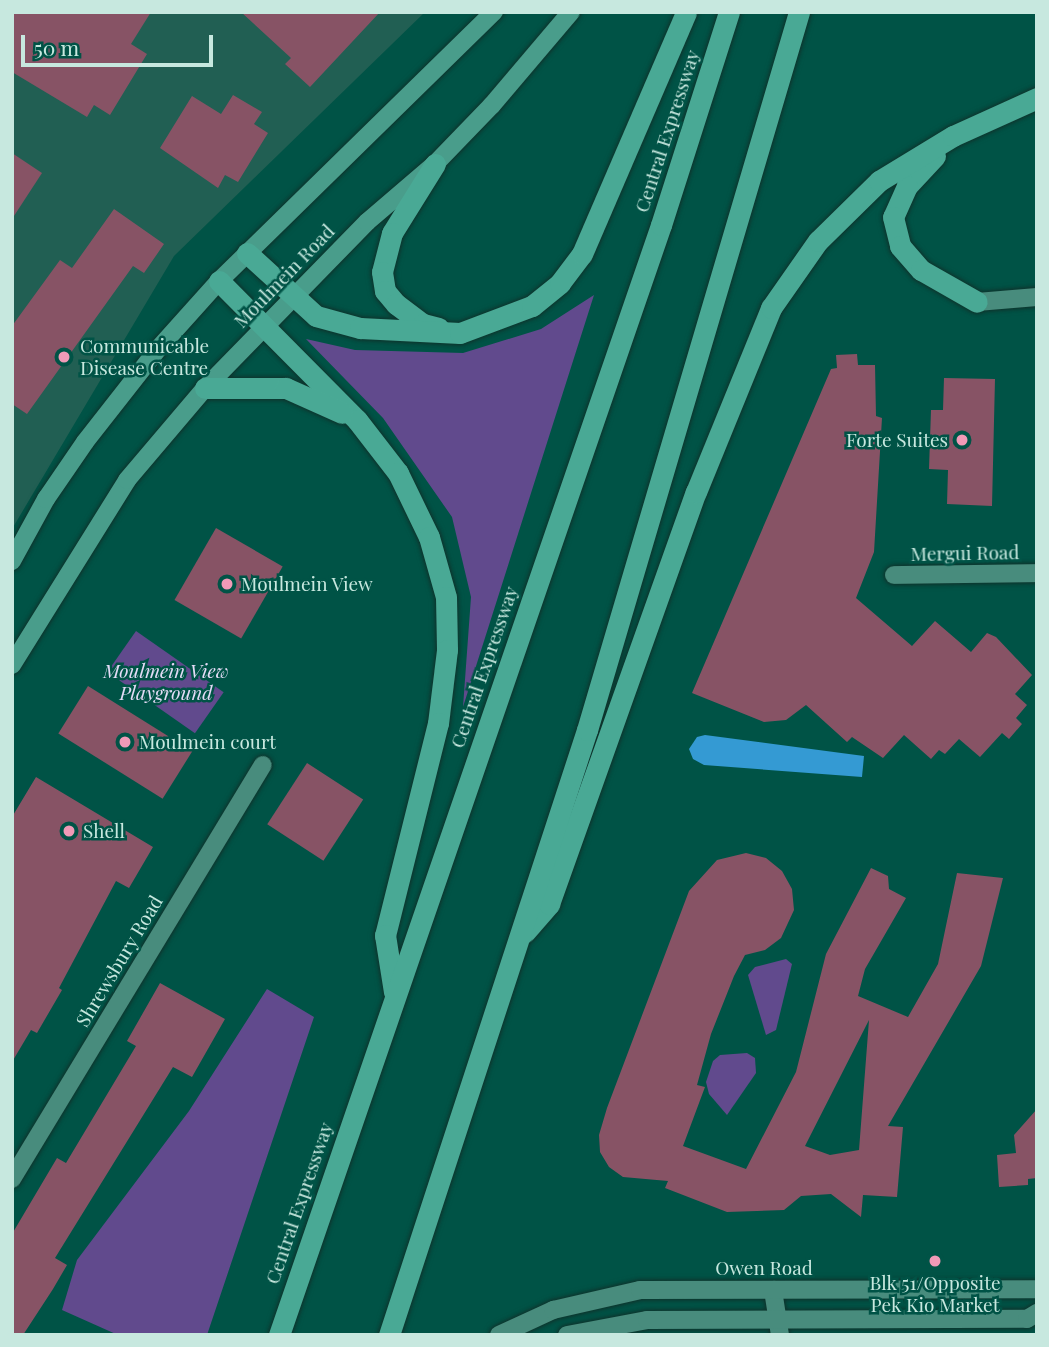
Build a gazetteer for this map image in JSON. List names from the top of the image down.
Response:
{
  "streets": {
    "highway": ["Central Expressway"],
    "main road": ["Moulmein Road"],
    "street": ["Mergui Road", "Shrewsbury Road", "Owen Road"]
  },
  "parks": ["Moulmein View Playground"],
  "places": [
    "Communicable Disease Centre",
    "Forte Suites",
    "Moulmein View",
    "Moulmein court",
    "Shell",
    "Blk 51/Opposite Pek Kio Market"
  ],
  "scale_bar": "50 m"
}
